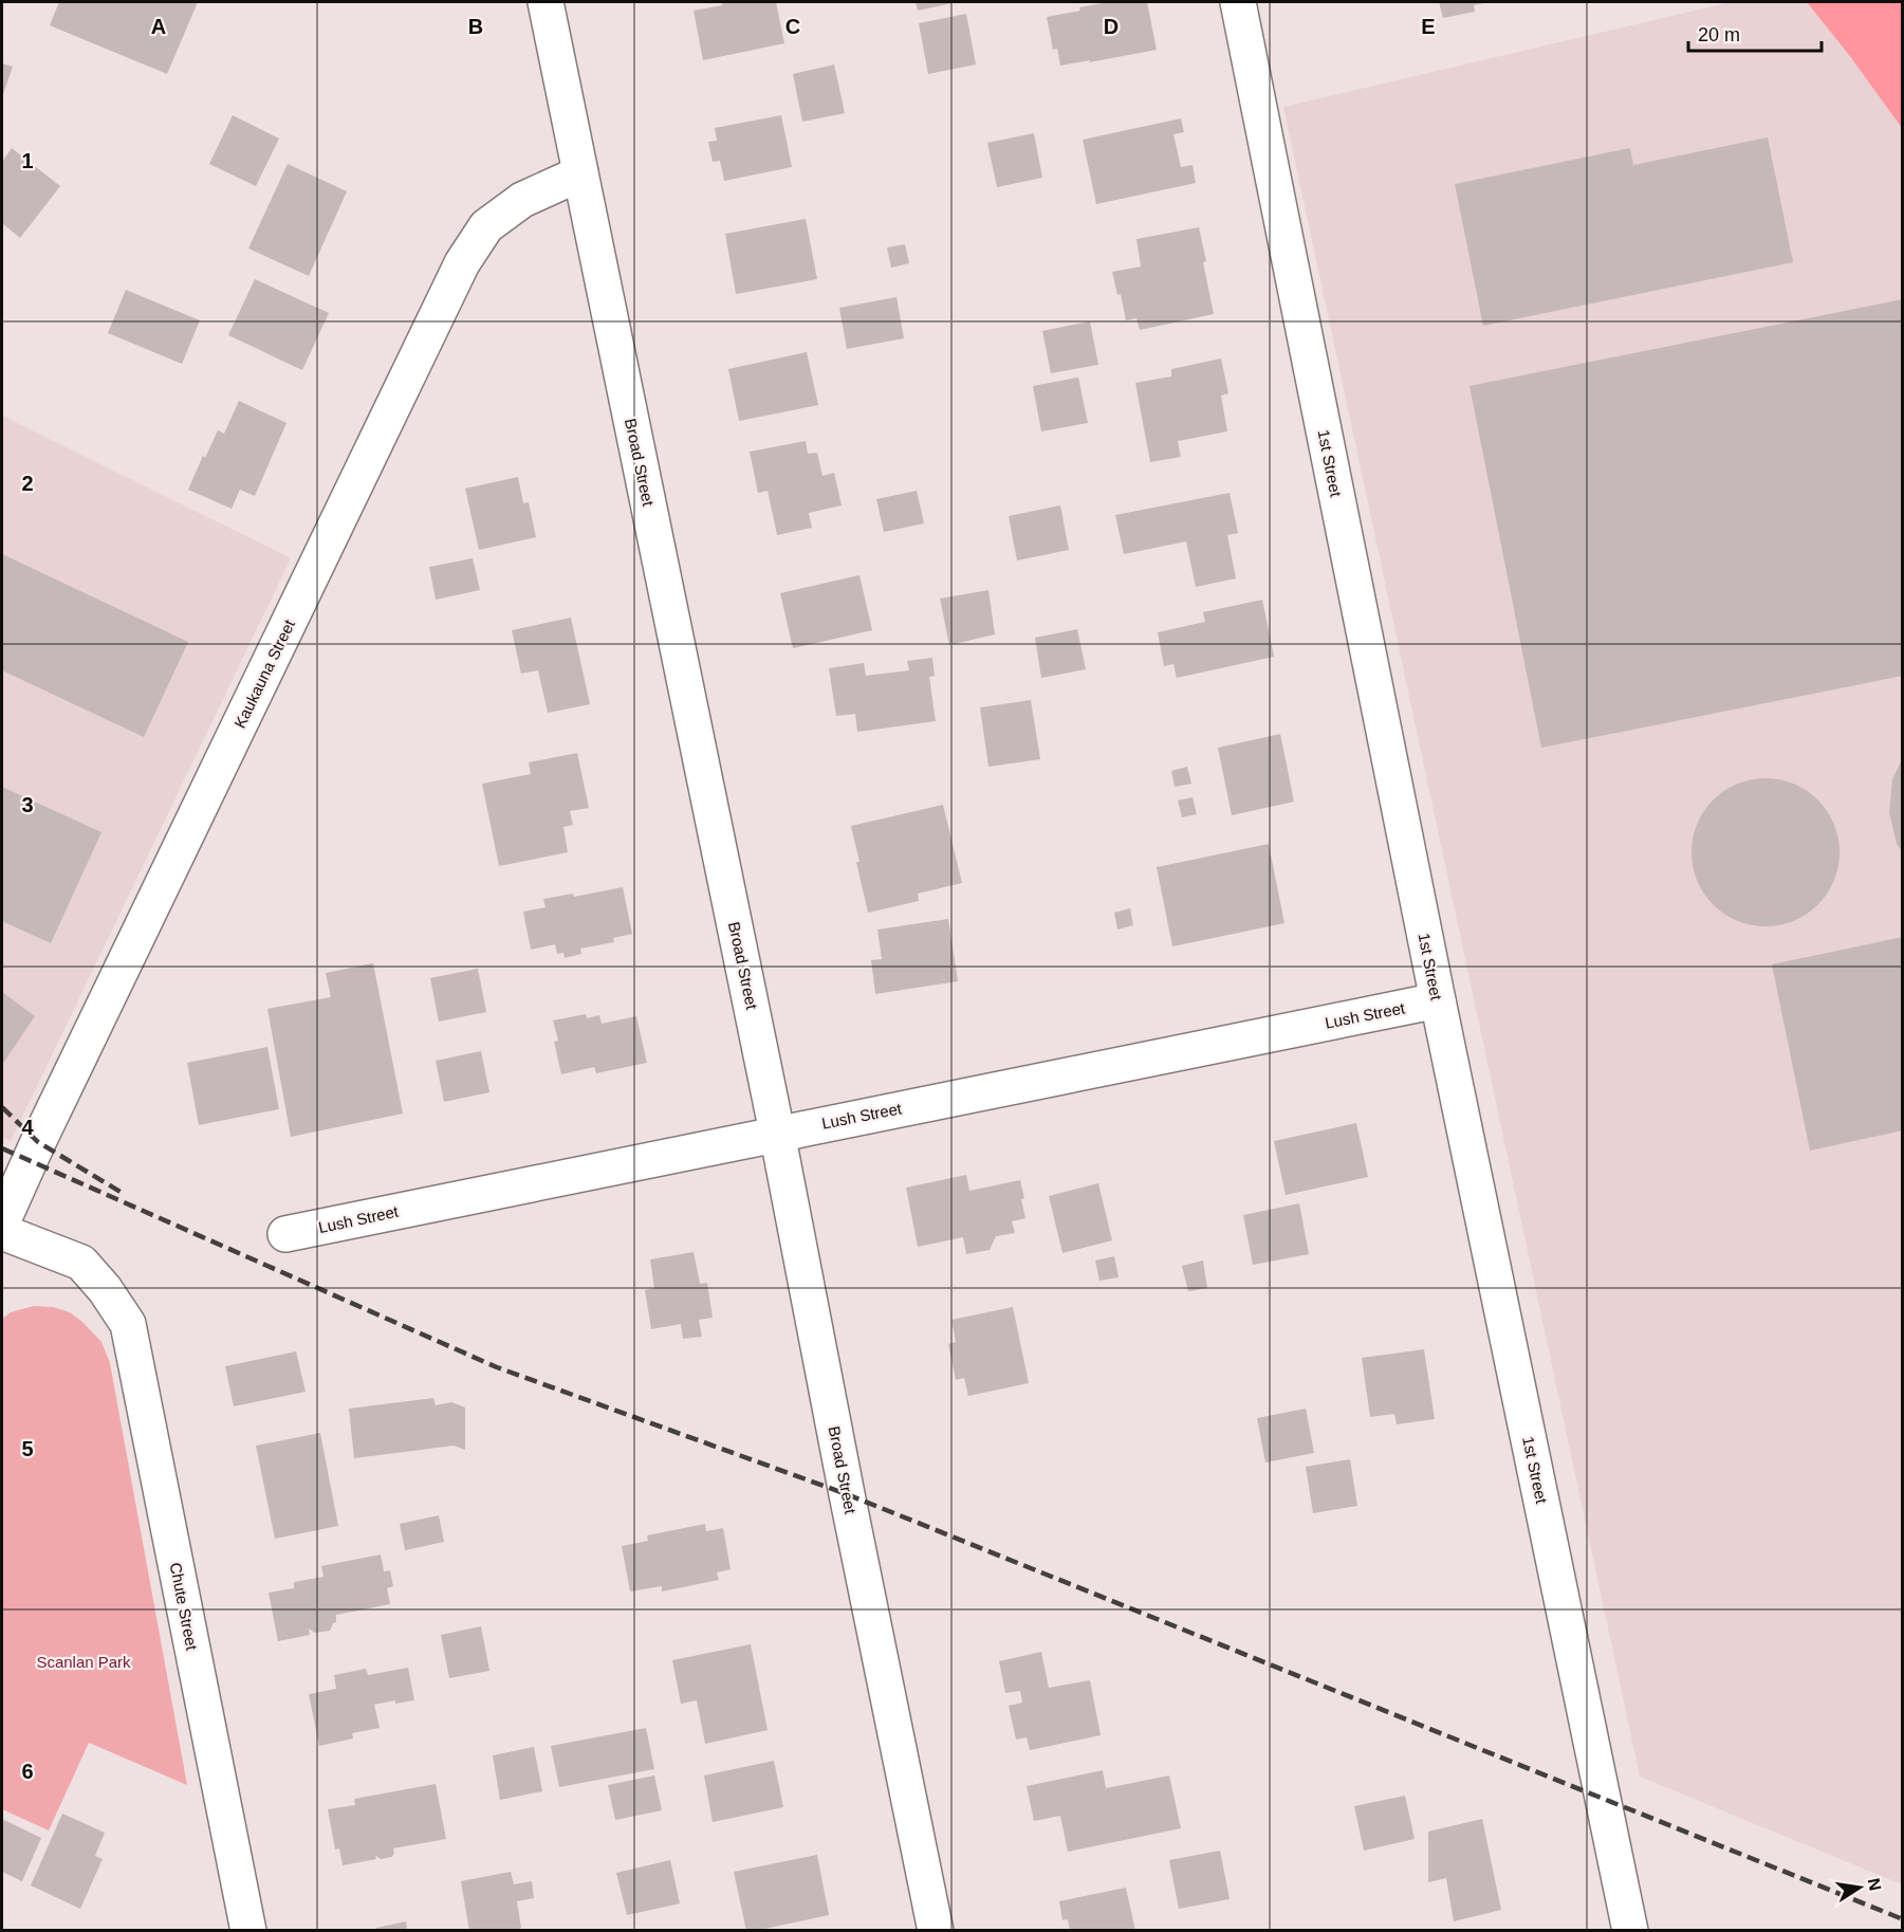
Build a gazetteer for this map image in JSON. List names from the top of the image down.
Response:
{
  "streets": {
    "street": [
      "Broad Street",
      "1st Street",
      "Kaukauna Street",
      "Lush Street",
      "Chute Street"
    ]
  },
  "crossings": [
    ["Broad Street", "Kaukauna Street"],
    ["Broad Street", "Lush Street"],
    ["1st Street", "Lush Street"]
  ],
  "parks": ["Scanlan Park"],
  "scale_bar": "20 m",
  "north": "right",
  "grid": {
    "columns": [
      "A",
      "B",
      "C",
      "D",
      "E"
    ],
    "rows": [
      "1",
      "2",
      "3",
      "4",
      "5",
      "6"
    ]
  }
}
